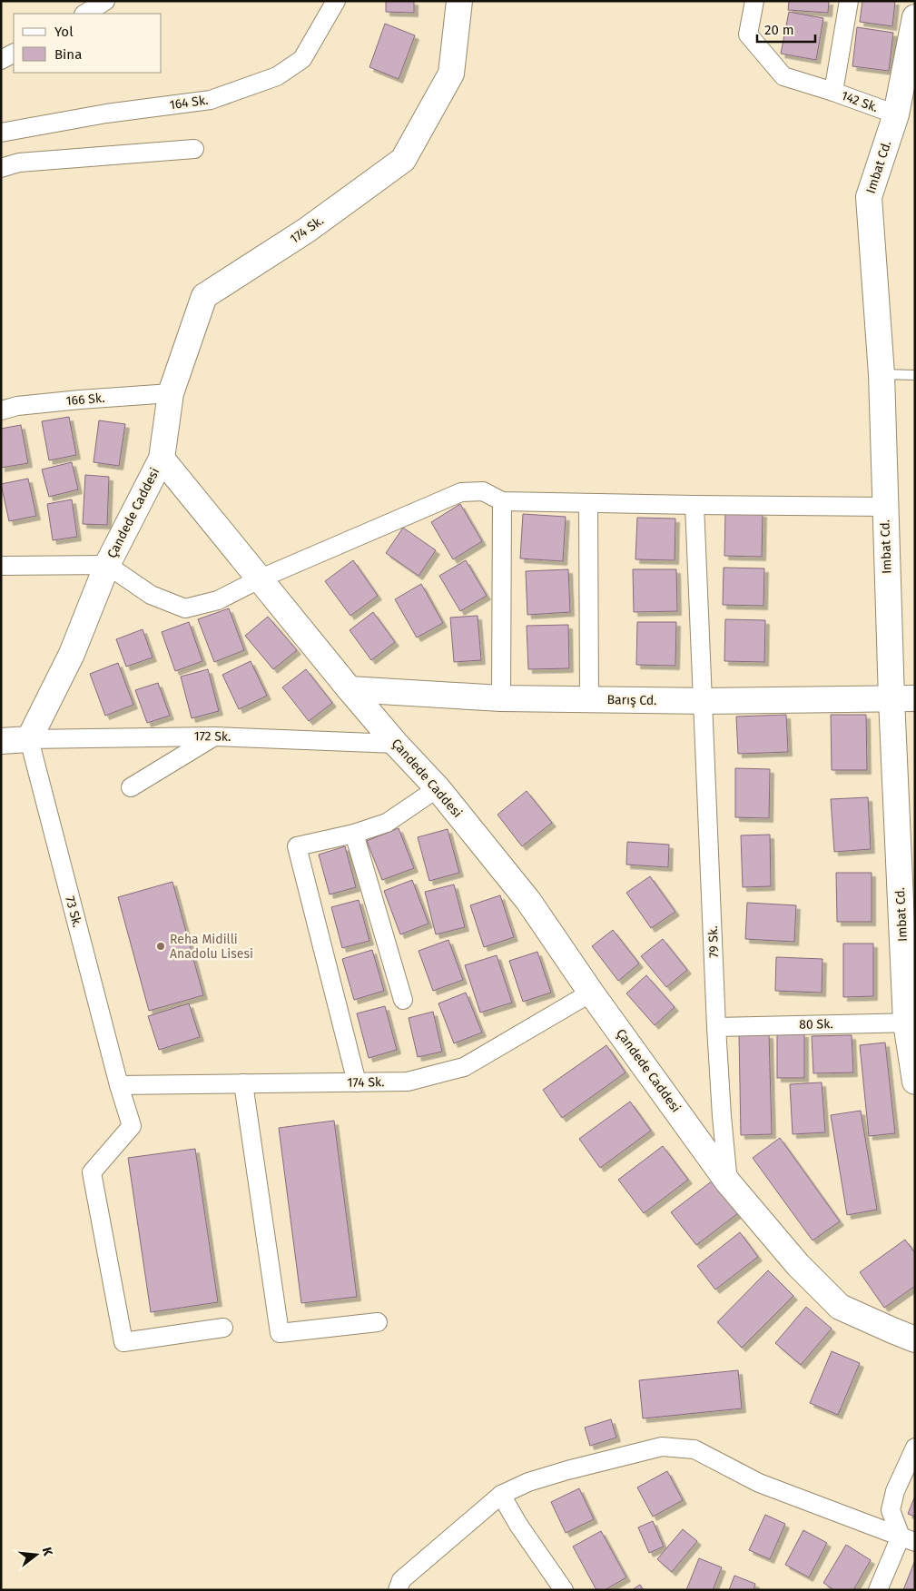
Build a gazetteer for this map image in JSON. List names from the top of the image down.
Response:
{
  "streets": {
    "street": [
      "142 Sk.",
      "164 Sk.",
      "Imbat Cd.",
      "174 Sk.",
      "166 Sk.",
      "Çandede Caddesi",
      "Barış Cd.",
      "172 Sk.",
      "73 Sk.",
      "79 Sk.",
      "80 Sk."
    ]
  },
  "crossings": [
    ["142 Sk.", "Imbat Cd."],
    ["Imbat Cd.", "Barış Cd."],
    ["Imbat Cd.", "80 Sk."],
    ["174 Sk.", "166 Sk."],
    ["174 Sk.", "Çandede Caddesi"],
    ["174 Sk.", "73 Sk."],
    ["Çandede Caddesi", "Barış Cd."],
    ["Çandede Caddesi", "172 Sk."],
    ["Çandede Caddesi", "73 Sk."],
    ["Çandede Caddesi", "79 Sk."],
    ["Barış Cd.", "79 Sk."],
    ["172 Sk.", "73 Sk."],
    ["79 Sk.", "80 Sk."]
  ],
  "places": ["Reha Midilli Anadolu Lisesi"],
  "legend": ["Yol", "Bina"],
  "scale_bar": "20 m",
  "north": "right"
}
